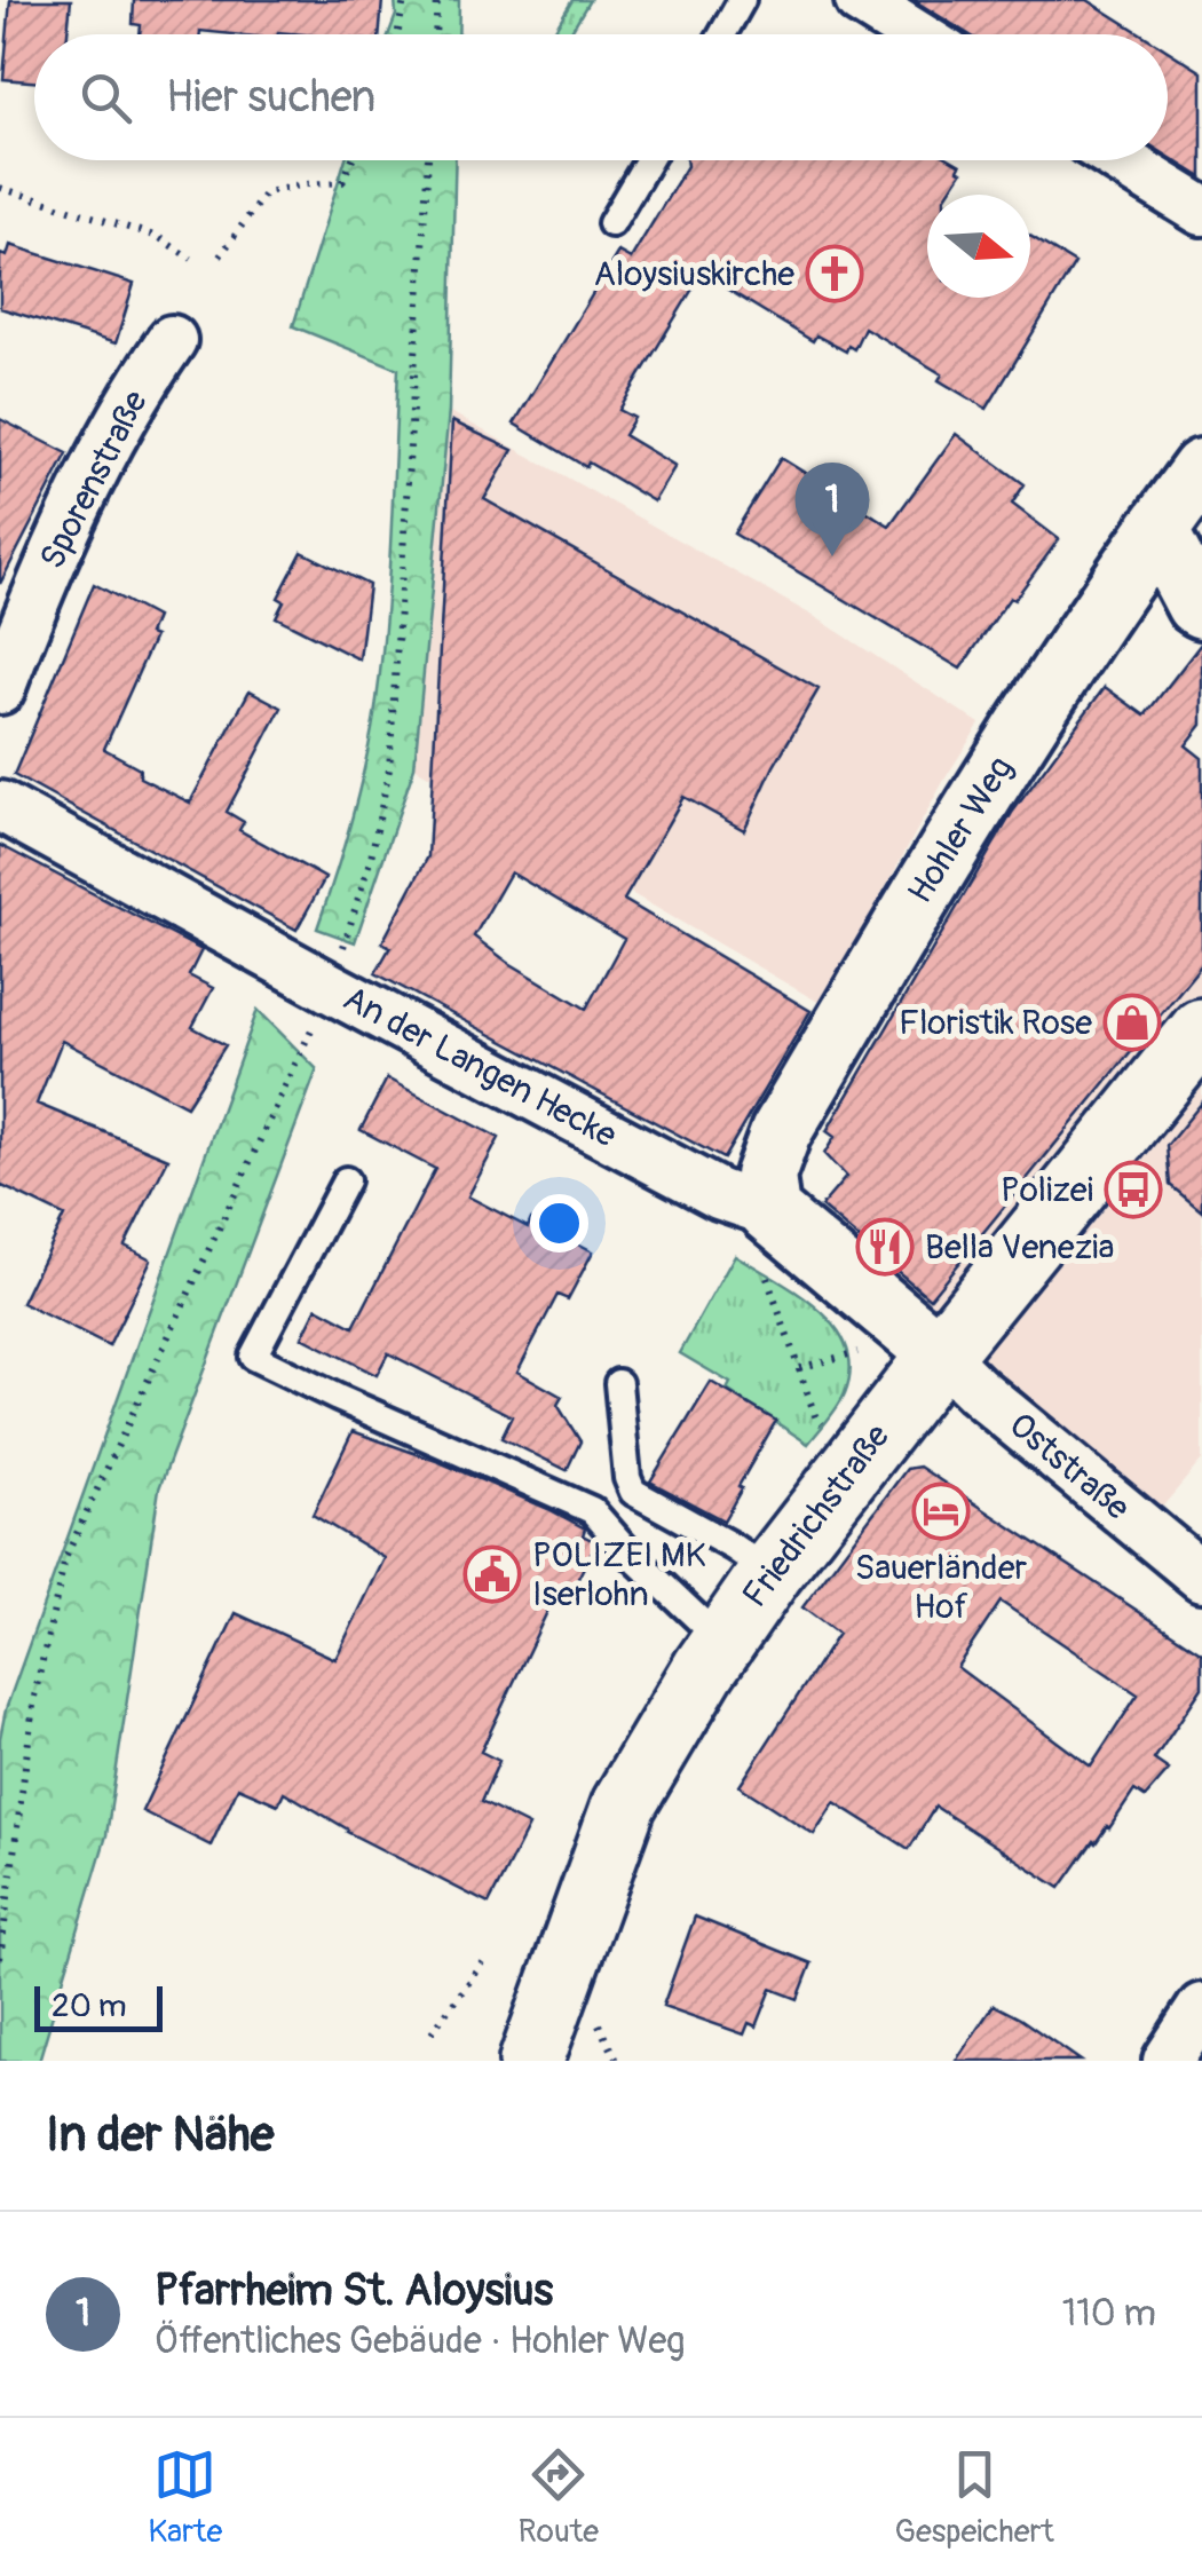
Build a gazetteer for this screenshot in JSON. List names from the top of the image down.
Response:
{
  "streets": {
    "main road": ["Friedrichstraße"],
    "street": [
      "Sporenstraße",
      "Hohler Weg",
      "An der Langen Hecke",
      "Oststraße"
    ]
  },
  "crossings": [
    ["Hohler Weg", "An der Langen Hecke"],
    ["An der Langen Hecke", "Oststraße"],
    ["An der Langen Hecke", "Friedrichstraße"],
    ["Oststraße", "Friedrichstraße"]
  ],
  "places": {
    "church": ["Aloysiuskirche"],
    "shop": ["Floristik Rose"],
    "bus stop": ["Polizei"],
    "restaurant": ["Bella Venezia"],
    "hotel": ["Sauerländer Hof"],
    "public building": ["POLIZEI MK Iserlohn"]
  },
  "scale_bar": "20 m",
  "north": "right",
  "page": {
    "search": "Hier suchen",
    "pins": "1",
    "scale": "20 m",
    "heading": "In der Nähe",
    "list": [
      {
        "mark": "1",
        "name": "Pfarrheim St. Aloysius",
        "note": "Öffentliches Gebäude · Hohler Weg",
        "value": "110 m"
      }
    ],
    "nav": ["Karte", "Route", "Gespeichert"]
  }
}
